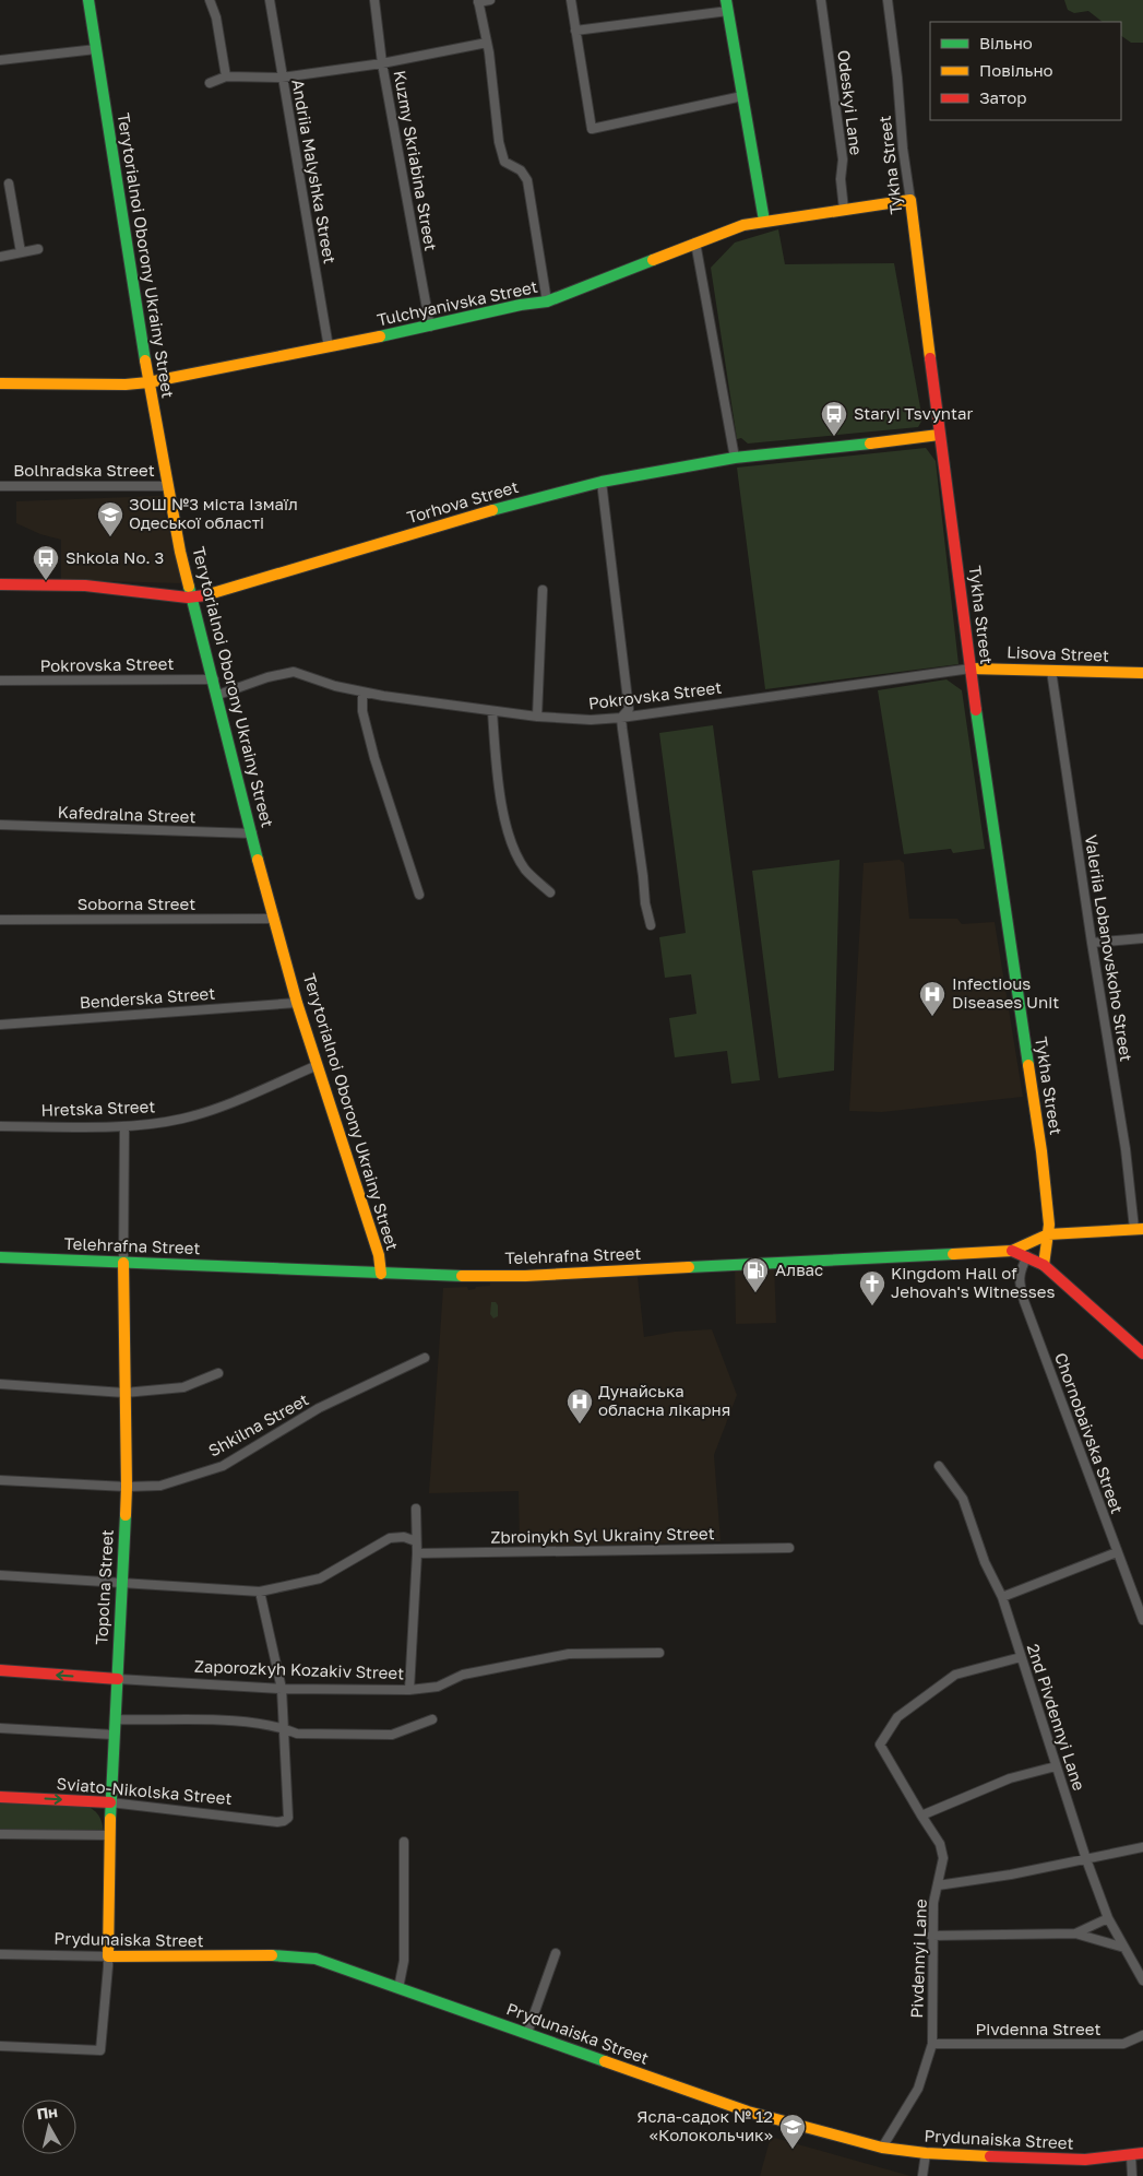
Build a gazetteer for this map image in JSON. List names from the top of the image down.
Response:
{
  "streets": {
    "main road": [
      "Tykha Street",
      "Terytorialnoi Oborony Ukrainy Street",
      "Tulchyanivska Street",
      "Torhova Street",
      "Lisova Street",
      "Telehrafna Street",
      "Topolna Street",
      "Zaporozkyh Kozakiv Street",
      "Sviato-Nikolska Street",
      "Prydunaiska Street"
    ],
    "street": [
      "Odeskyi Lane",
      "Kuzmy Skriabina Street",
      "Andriia Malyshka Street",
      "Bolhradska Street",
      "Pokrovska Street",
      "Kafedralna Street",
      "Soborna Street",
      "Valeriia Lobanovskoho Street",
      "Benderska Street",
      "Hretska Street",
      "Shkilna Street",
      "Chornobaivska Street",
      "Zbroinykh Syl Ukrainy Street",
      "2nd Pivdennyi Lane",
      "Pivdennyi Lane",
      "Pivdenna Street"
    ]
  },
  "crossings": [
    ["Odeskyi Lane", "Tulchyanivska Street"],
    ["Kuzmy Skriabina Street", "Tulchyanivska Street"],
    ["Tykha Street", "Tulchyanivska Street"],
    ["Tykha Street", "Torhova Street"],
    ["Tykha Street", "Lisova Street"],
    ["Tykha Street", "Pokrovska Street"],
    ["Tykha Street", "Telehrafna Street"],
    ["Andriia Malyshka Street", "Tulchyanivska Street"],
    ["Terytorialnoi Oborony Ukrainy Street", "Tulchyanivska Street"],
    ["Terytorialnoi Oborony Ukrainy Street", "Bolhradska Street"],
    ["Terytorialnoi Oborony Ukrainy Street", "Torhova Street"],
    ["Terytorialnoi Oborony Ukrainy Street", "Pokrovska Street"],
    ["Terytorialnoi Oborony Ukrainy Street", "Kafedralna Street"],
    ["Terytorialnoi Oborony Ukrainy Street", "Soborna Street"],
    ["Terytorialnoi Oborony Ukrainy Street", "Benderska Street"],
    ["Terytorialnoi Oborony Ukrainy Street", "Hretska Street"],
    ["Terytorialnoi Oborony Ukrainy Street", "Telehrafna Street"],
    ["Lisova Street", "Pokrovska Street"],
    ["Lisova Street", "Valeriia Lobanovskoho Street"],
    ["Valeriia Lobanovskoho Street", "Telehrafna Street"],
    ["Hretska Street", "Topolna Street"],
    ["Telehrafna Street", "Topolna Street"],
    ["Shkilna Street", "Topolna Street"],
    ["Topolna Street", "Zaporozkyh Kozakiv Street"],
    ["Topolna Street", "Sviato-Nikolska Street"],
    ["Topolna Street", "Prydunaiska Street"],
    ["2nd Pivdennyi Lane", "Pivdennyi Lane"],
    ["Prydunaiska Street", "Pivdennyi Lane"],
    ["Pivdennyi Lane", "Pivdenna Street"]
  ],
  "places": {
    "bus stop": ["Staryi Tsvyntar", "Shkola No. 3"],
    "school or university": ["ЗОШ №3 міста Ізмаїл Одеської області", "Ясла-садок № 12 «Колокольчик»"],
    "hospital": ["Infectious Diseases Unit", "Дунайська обласна лікарня"],
    "fuel station": ["Алвас"],
    "church": ["Kingdom Hall of Jehovah's Witnesses"]
  },
  "legend": ["Вільно", "Повільно", "Затор"],
  "north": "top"
}
